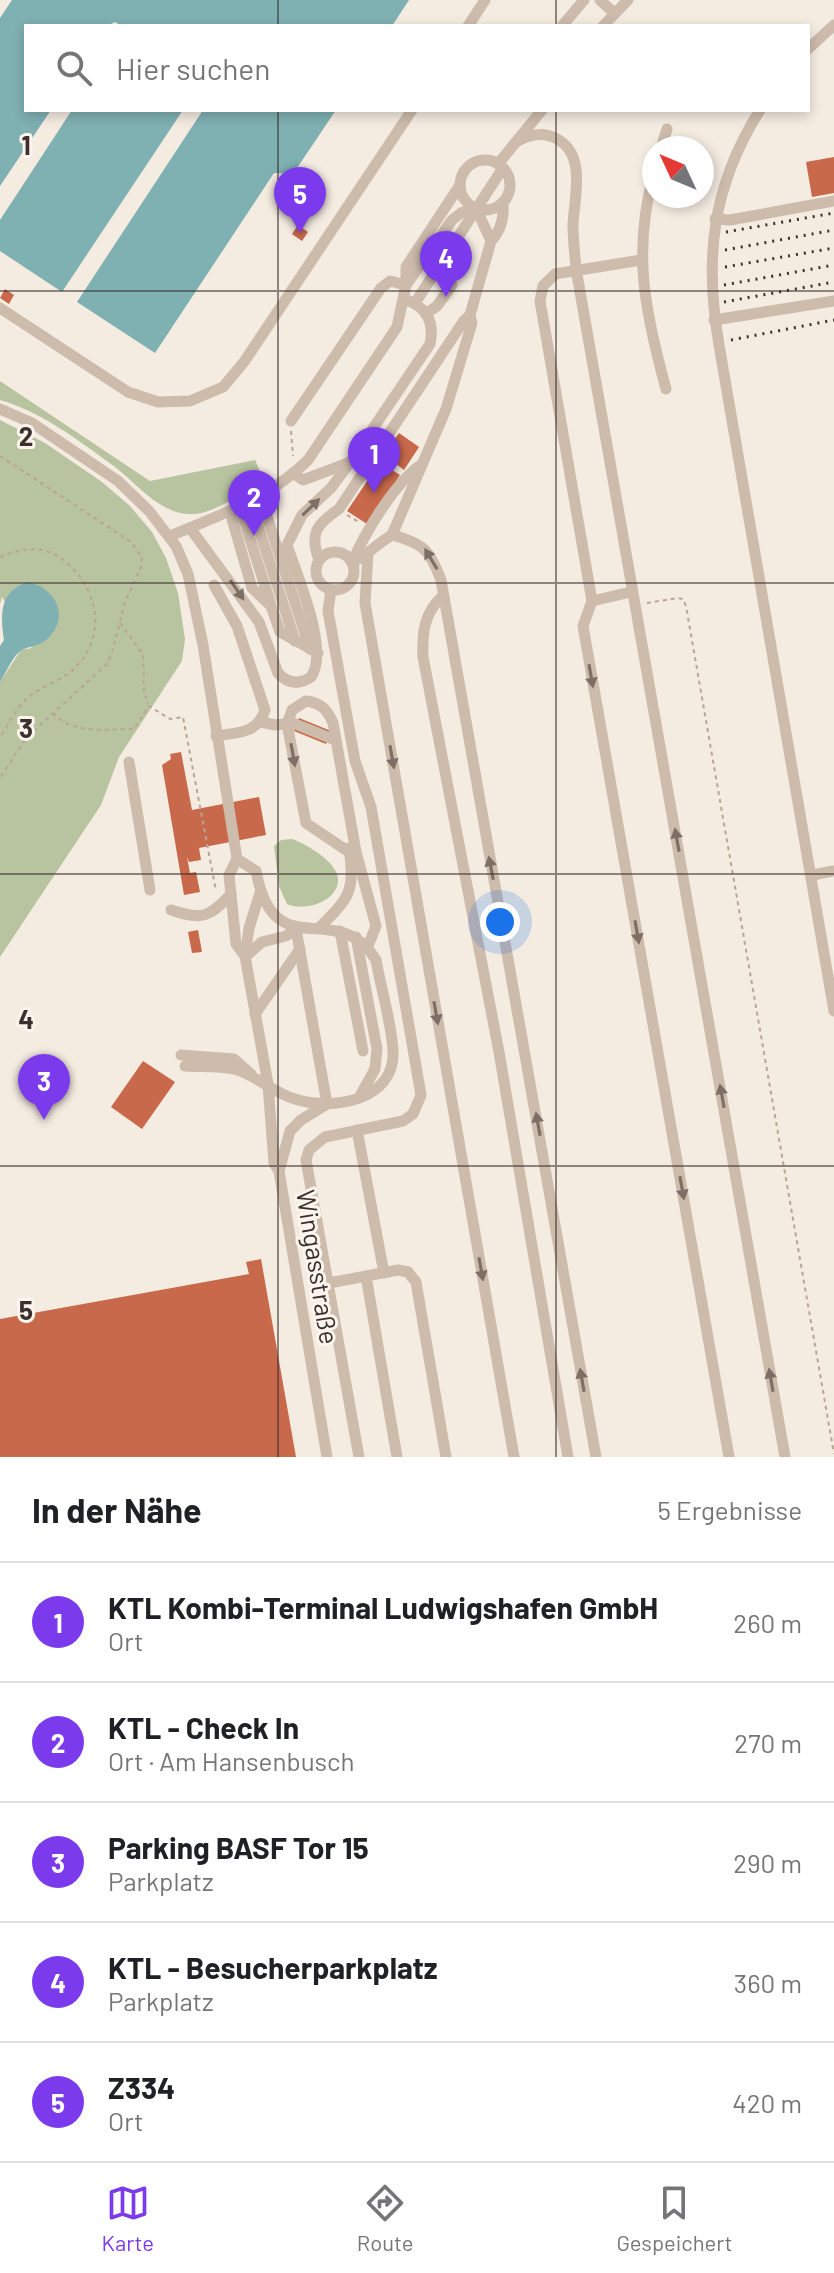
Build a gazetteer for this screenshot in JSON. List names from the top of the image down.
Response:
{
  "streets": {
    "street": ["Wingasstraße"]
  },
  "north": "top left",
  "page": {
    "search": "Hier suchen",
    "pins": [
      "5",
      "4",
      "1",
      "2",
      "3"
    ],
    "heading": ["In der Nähe", "5 Ergebnisse"],
    "list": [
      {
        "mark": "1",
        "name": "KTL Kombi-Terminal Ludwigshafen GmbH",
        "note": "Ort",
        "value": "260 m"
      },
      {
        "mark": "2",
        "name": "KTL - Check In",
        "note": "Ort · Am Hansenbusch",
        "value": "270 m"
      },
      {
        "mark": "3",
        "name": "Parking BASF Tor 15",
        "note": "Parkplatz",
        "value": "290 m"
      },
      {
        "mark": "4",
        "name": "KTL - Besucherparkplatz",
        "note": "Parkplatz",
        "value": "360 m"
      },
      {
        "mark": "5",
        "name": "Z334",
        "note": "Ort",
        "value": "420 m"
      }
    ],
    "nav": ["Karte", "Route", "Gespeichert"]
  },
  "grid": {
    "rows": [
      "1",
      "2",
      "3",
      "4",
      "5"
    ]
  }
}
